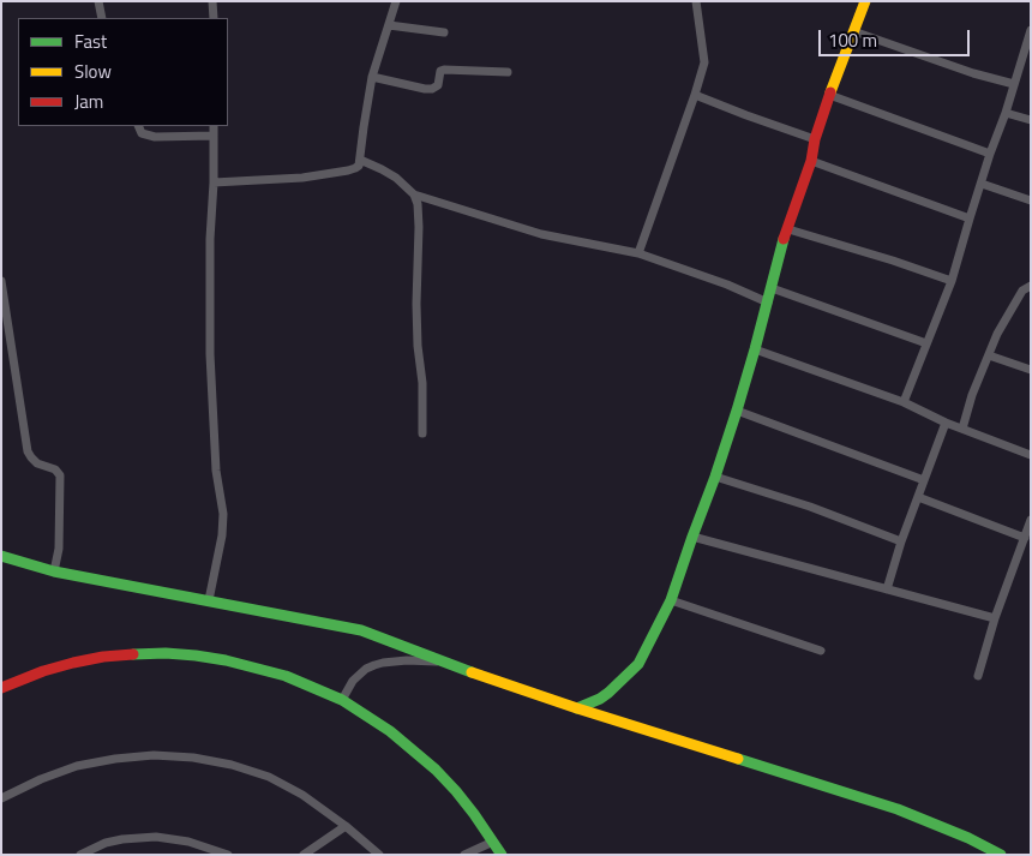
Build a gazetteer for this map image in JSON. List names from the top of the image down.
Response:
{
  "legend": ["Fast", "Slow", "Jam"],
  "scale_bar": "100 m"
}
